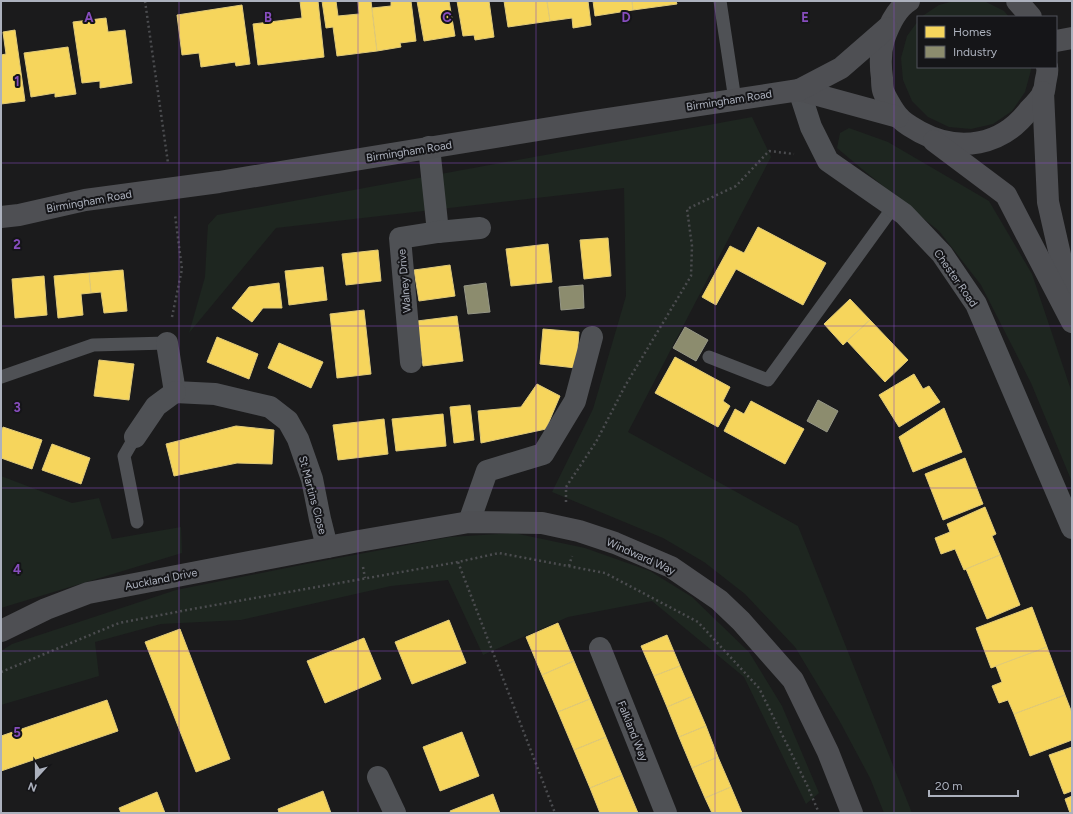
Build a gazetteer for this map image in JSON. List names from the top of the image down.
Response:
{
  "streets": {
    "main road": ["Birmingham Road", "Windward Way", "Auckland Drive"],
    "street": [
      "Chester Road",
      "Walney Drive",
      "St Martins Close",
      "Falkland Way"
    ]
  },
  "crossings": [
    ["Birmingham Road", "Chester Road"],
    ["St Martins Close", "Windward Way"],
    ["St Martins Close", "Auckland Drive"],
    ["Windward Way", "Auckland Drive"]
  ],
  "legend": ["Homes", "Industry"],
  "scale_bar": "20 m",
  "north": "bottom",
  "grid": {
    "columns": [
      "A",
      "B",
      "C",
      "D",
      "E"
    ],
    "rows": [
      "1",
      "2",
      "3",
      "4",
      "5"
    ]
  }
}
